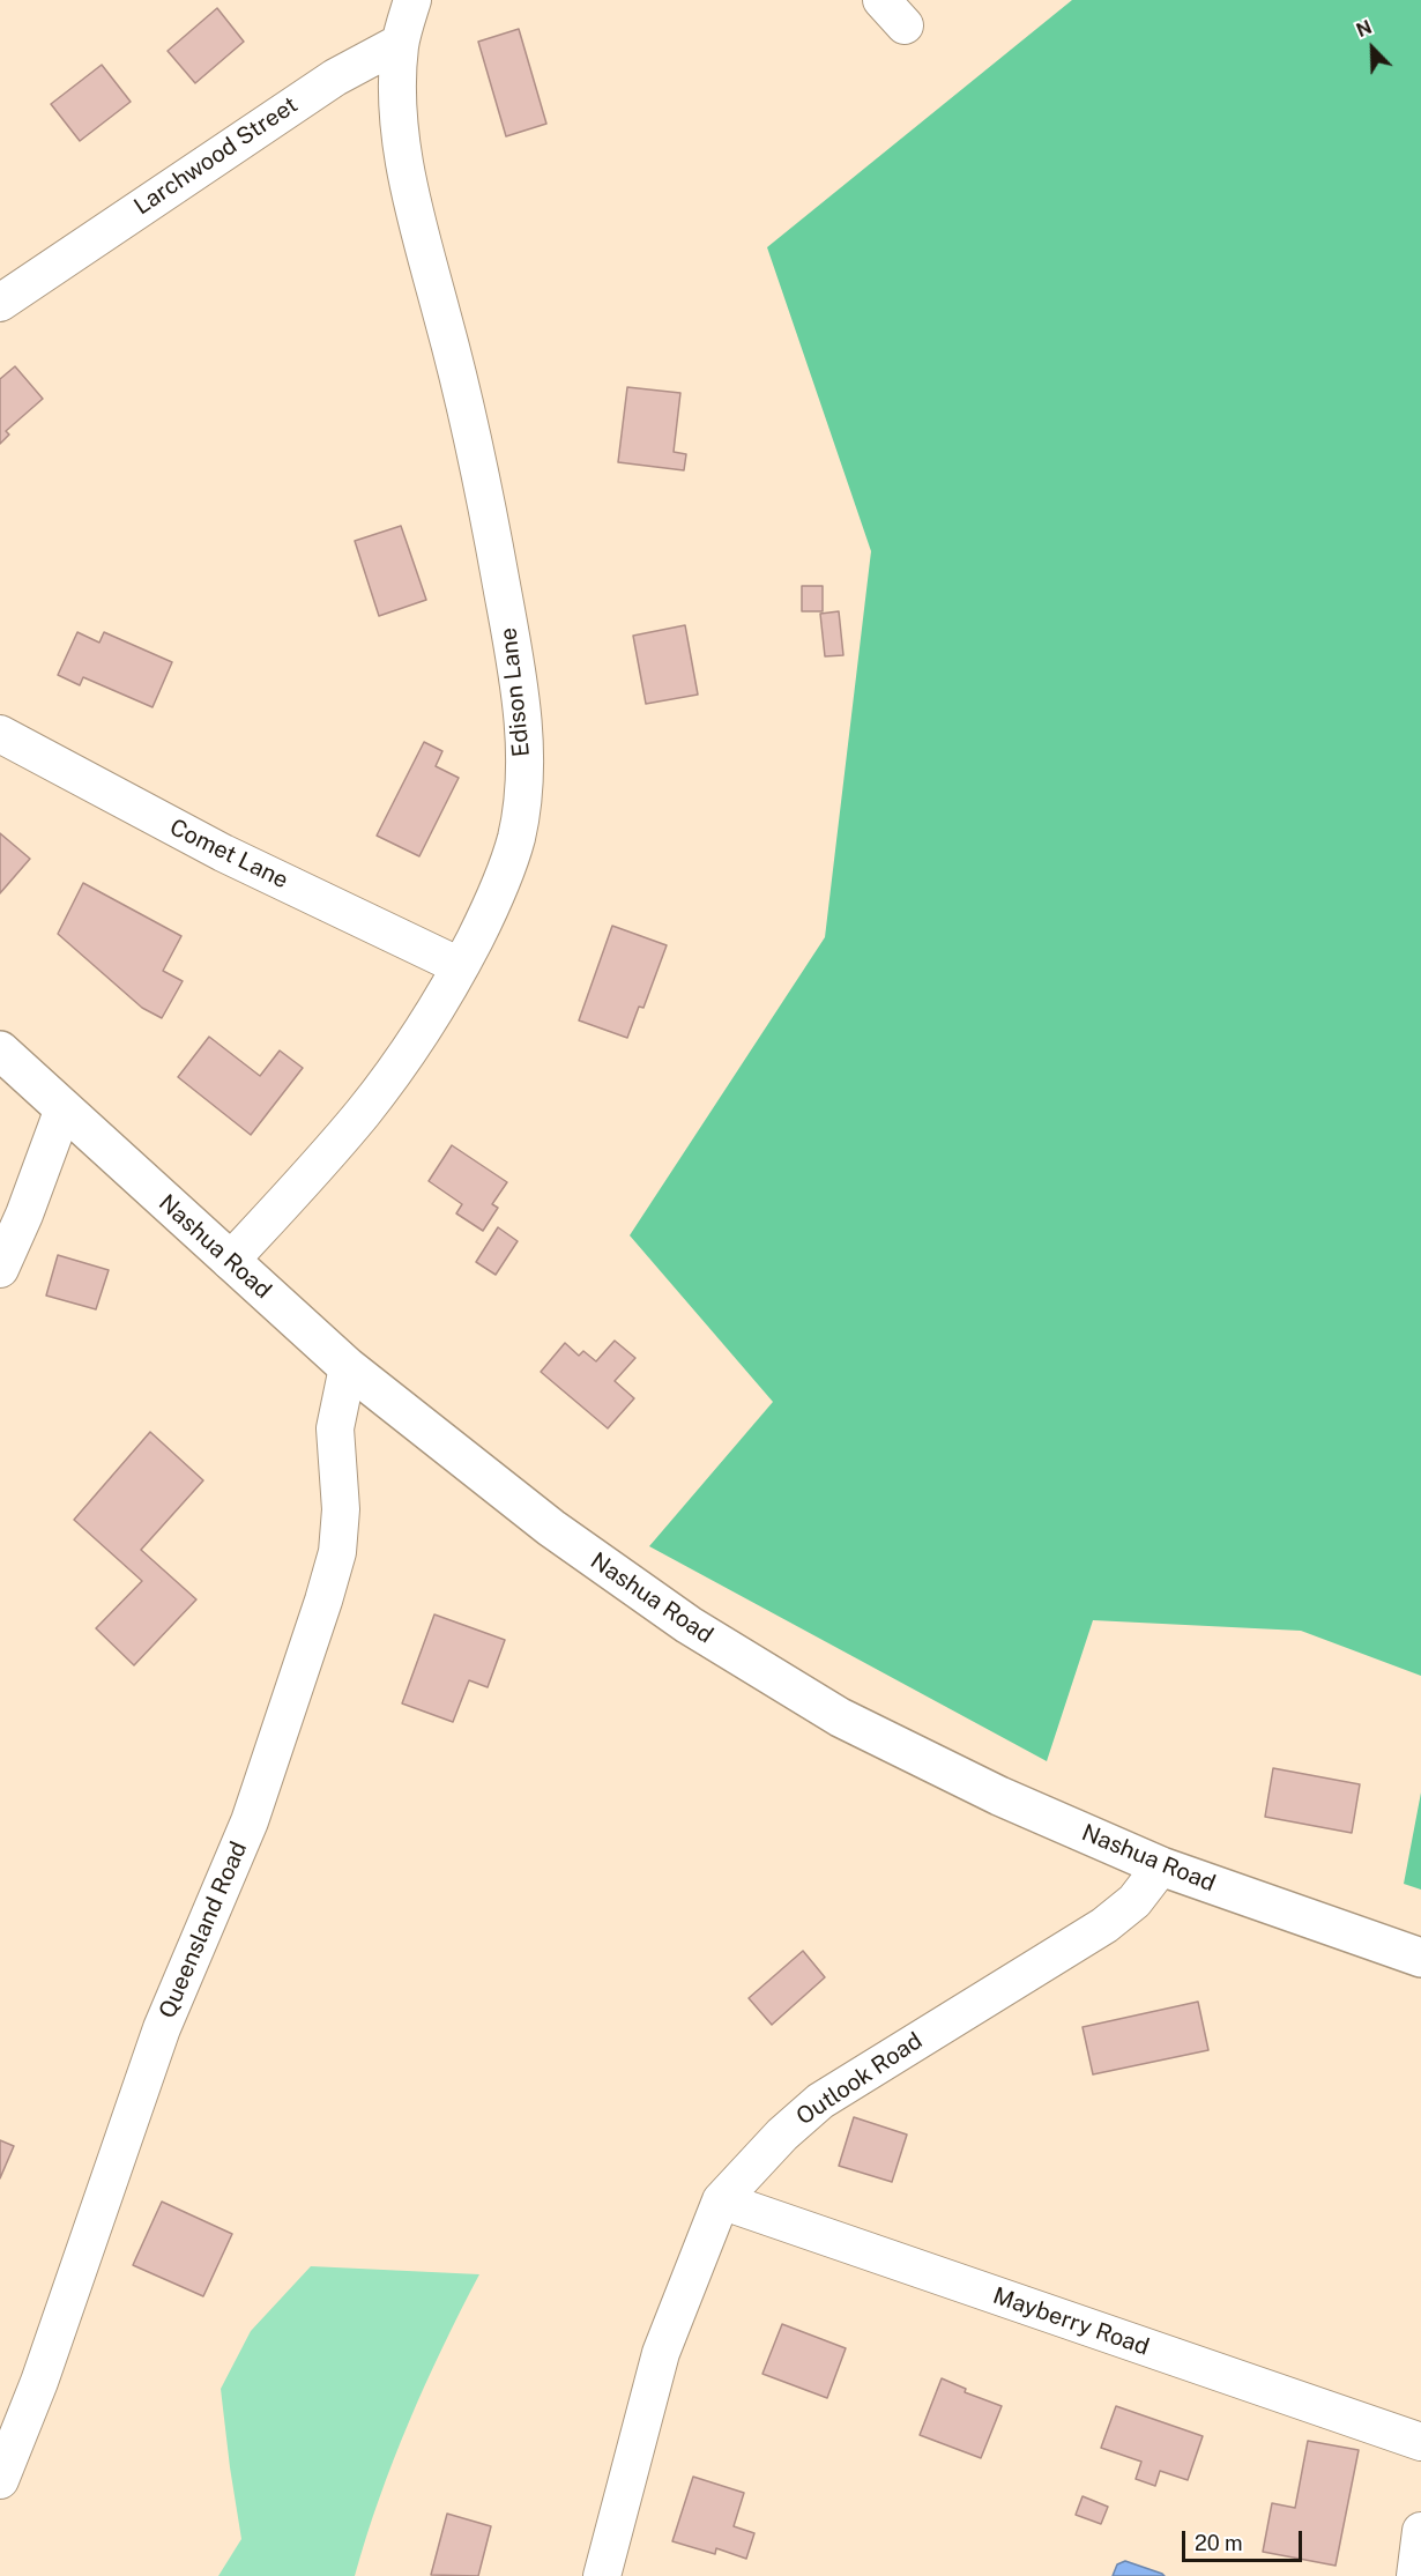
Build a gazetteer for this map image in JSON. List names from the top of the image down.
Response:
{
  "streets": {
    "main road": ["Nashua Road"],
    "street": [
      "Larchwood Street",
      "Edison Lane",
      "Comet Lane",
      "Queensland Road",
      "Outlook Road",
      "Mayberry Road"
    ]
  },
  "crossings": [
    ["Larchwood Street", "Edison Lane"],
    ["Edison Lane", "Comet Lane"],
    ["Edison Lane", "Nashua Road"],
    ["Nashua Road", "Queensland Road"],
    ["Nashua Road", "Outlook Road"],
    ["Outlook Road", "Mayberry Road"]
  ],
  "scale_bar": "20 m",
  "north": "top left"
}
